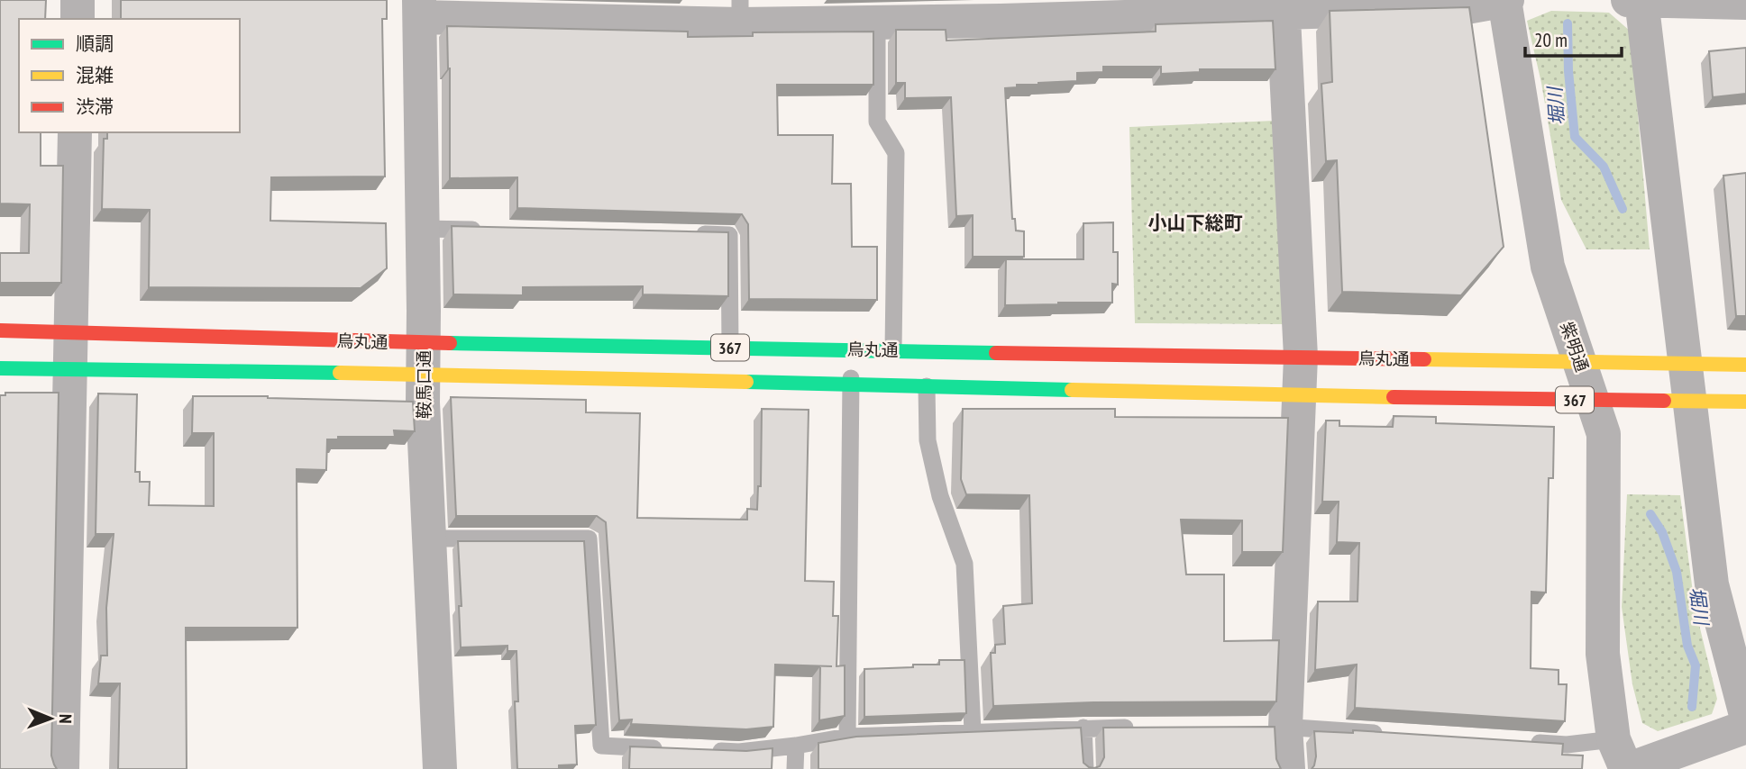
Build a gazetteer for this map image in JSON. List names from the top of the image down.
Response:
{
  "streets": {
    "highway": ["烏丸通", "367"],
    "street": ["紫明通", "鞍馬口通"]
  },
  "crossings": [
    ["烏丸通", "紫明通"],
    ["烏丸通", "鞍馬口通"]
  ],
  "districts": ["小山下総町"],
  "water": ["堀川"],
  "legend": ["順調", "混雑", "渋滞"],
  "scale_bar": "20 m",
  "north": "right"
}
